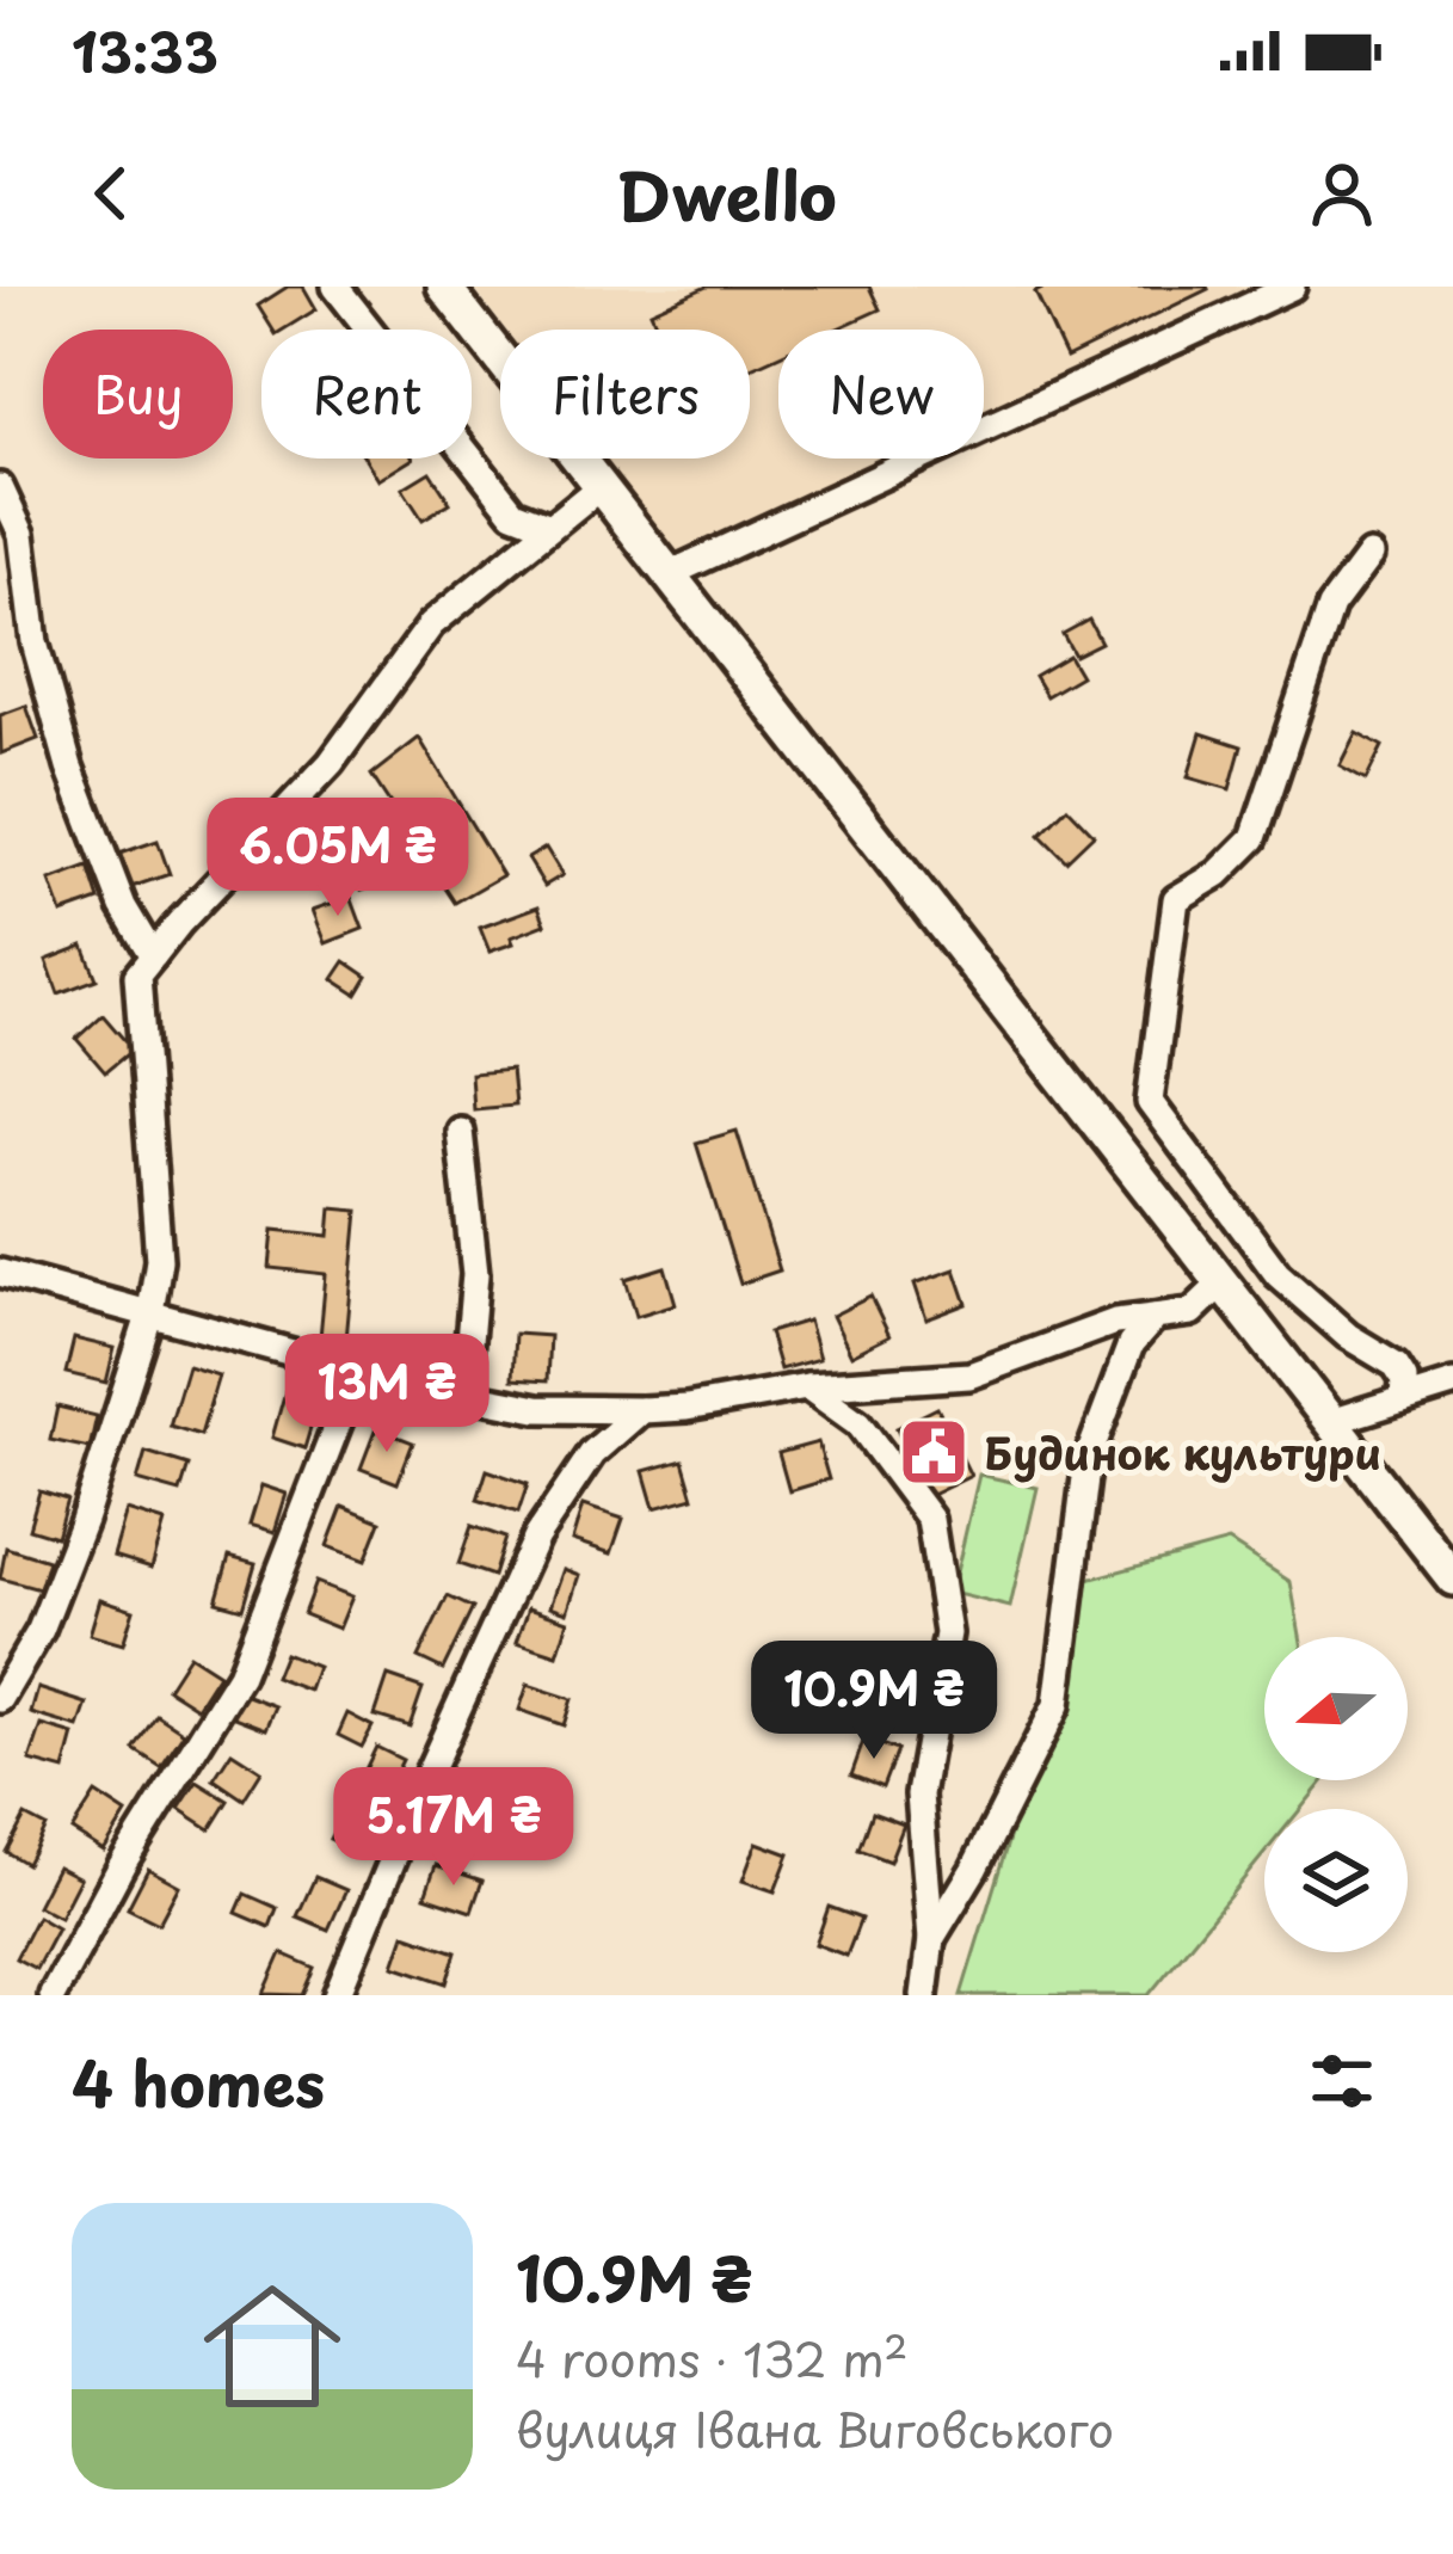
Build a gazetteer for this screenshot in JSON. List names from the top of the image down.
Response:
{
  "places": {
    "public building": ["Будинок культури"]
  },
  "north": "left",
  "page": {
    "status": "13:33",
    "header": "Dwello",
    "chip": [
      "Buy",
      "Rent",
      "Filters",
      "New"
    ],
    "price": [
      "6.05M ₴",
      "13M ₴",
      "10.9M ₴",
      "5.17M ₴"
    ],
    "heading": "4 homes",
    "list": [
      {
        "name": "10.9M ₴",
        "note": "4 rooms · 132 m² · вулиця Івана Виговського"
      }
    ]
  }
}
